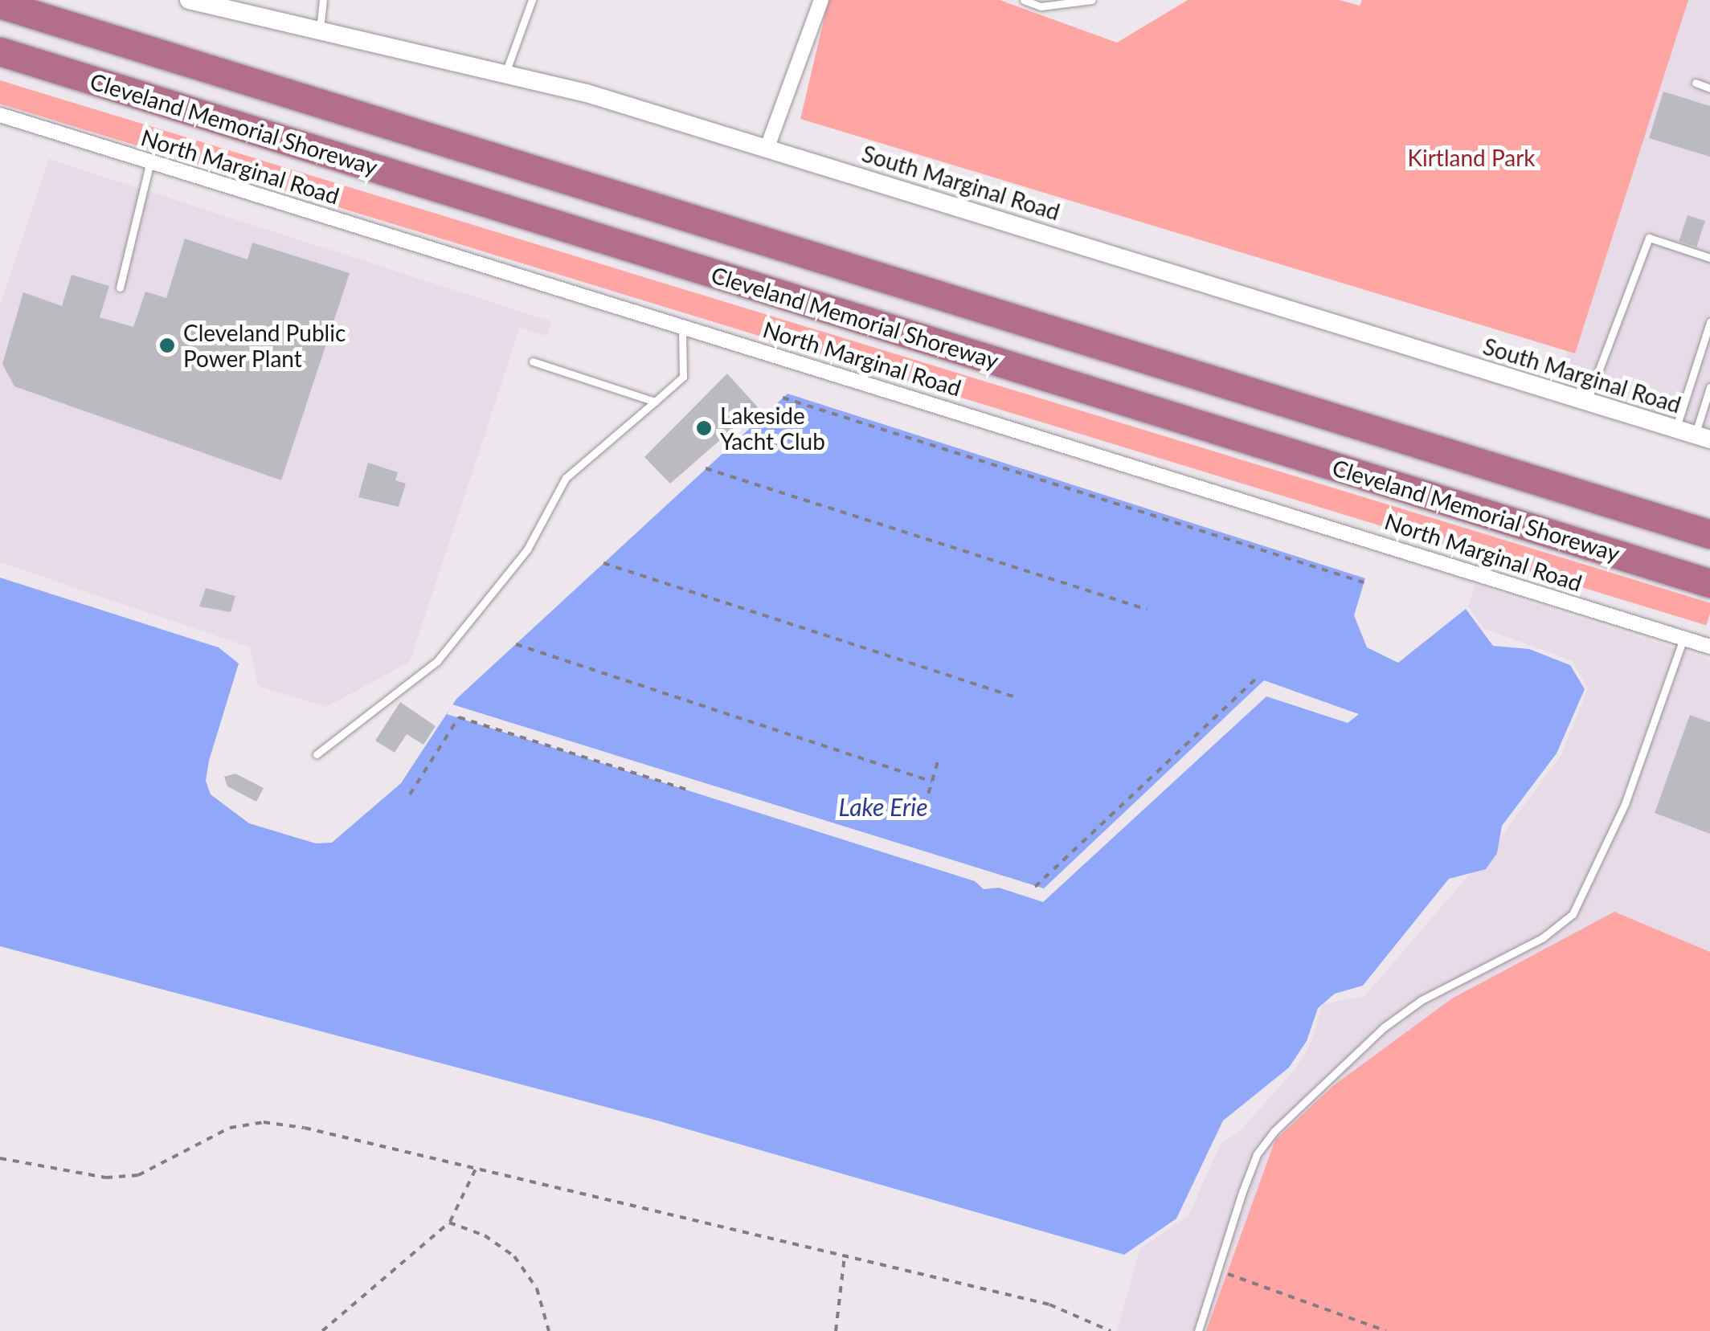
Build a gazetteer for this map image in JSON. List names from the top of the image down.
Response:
{
  "streets": {
    "highway": ["Cleveland Memorial Shoreway"],
    "street": ["North Marginal Road", "South Marginal Road"]
  },
  "water": ["Lake Erie"],
  "parks": ["Kirtland Park"],
  "places": ["Cleveland Public Power Plant", "Lakeside Yacht Club"]
}
